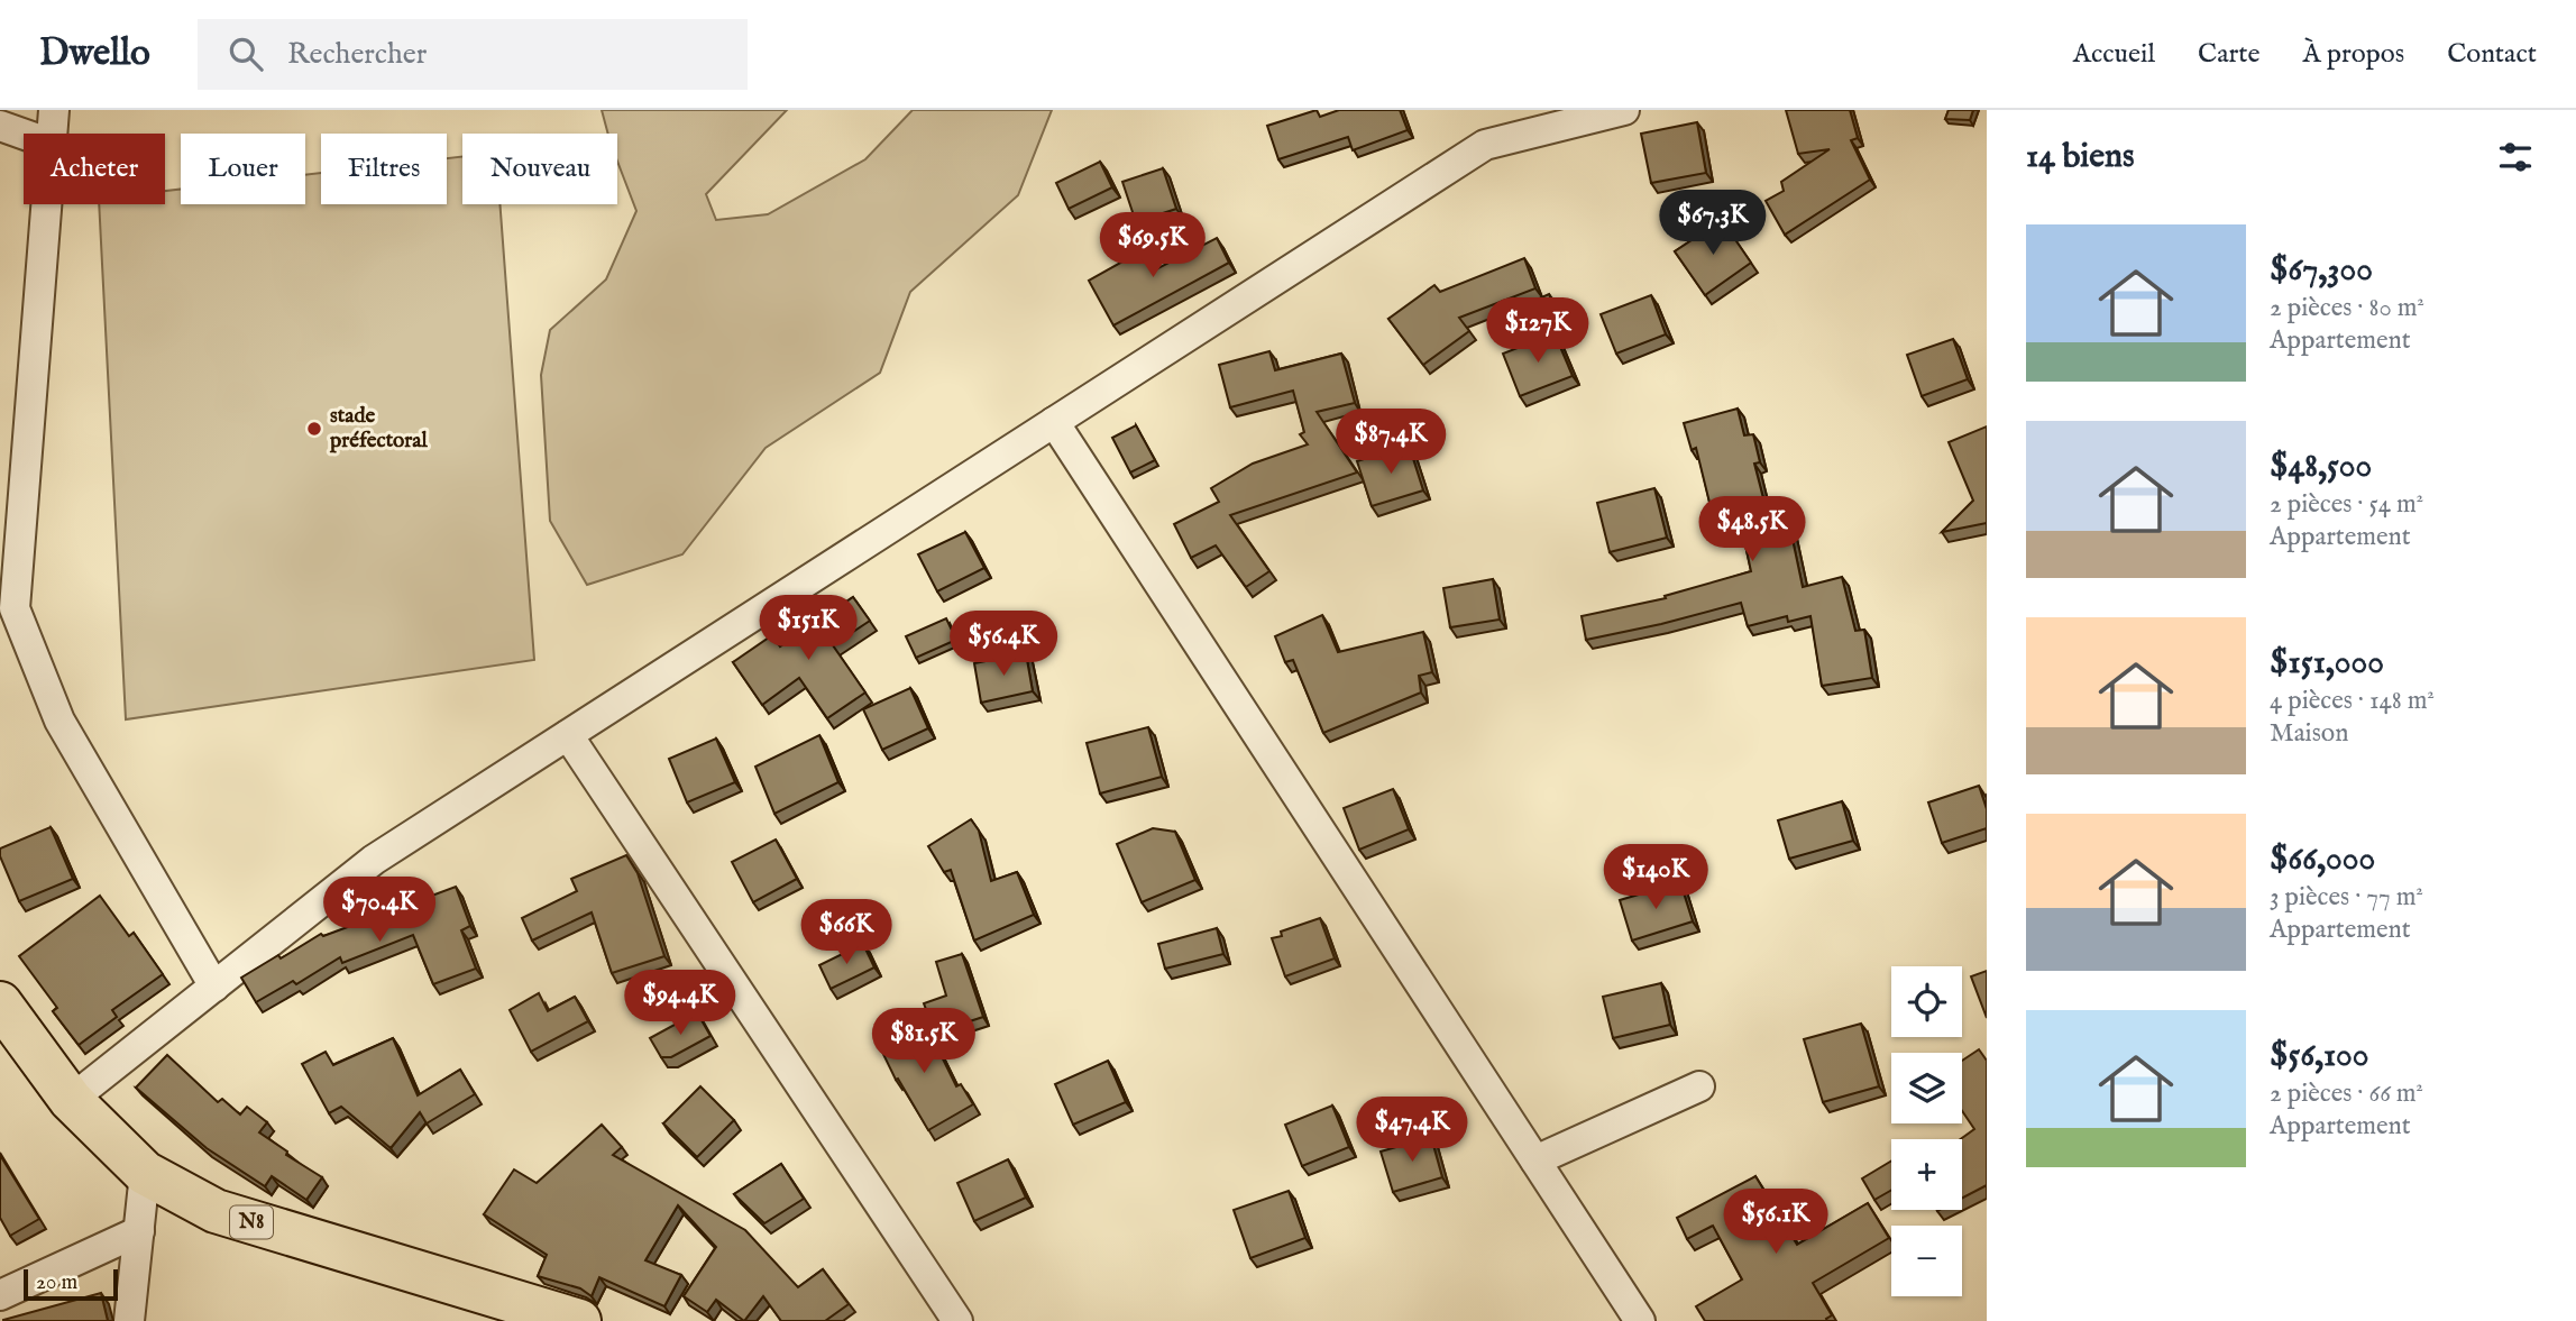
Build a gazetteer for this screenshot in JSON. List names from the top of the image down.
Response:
{
  "streets": {
    "main road": ["N8"]
  },
  "places": ["stade préfectoral"],
  "scale_bar": "20 m",
  "page": {
    "header": "Dwello",
    "search": "Rechercher",
    "nav": [
      "Accueil",
      "Carte",
      "À propos",
      "Contact"
    ],
    "heading": "14 biens",
    "chip": [
      "Acheter",
      "Louer",
      "Filtres",
      "Nouveau"
    ],
    "price": [
      "$67.3K",
      "$69.5K",
      "$127K",
      "$87.4K",
      "$48.5K",
      "$151K",
      "$56.4K",
      "$140K",
      "$70.4K",
      "$66K",
      "$94.4K",
      "$81.5K",
      "$47.4K",
      "$56.1K"
    ],
    "list": [
      {
        "name": "$67,300",
        "note": "2 pièces · 80 m² · Appartement"
      },
      {
        "name": "$48,500",
        "note": "2 pièces · 54 m² · Appartement"
      },
      {
        "name": "$151,000",
        "note": "4 pièces · 148 m² · Maison"
      },
      {
        "name": "$66,000",
        "note": "3 pièces · 77 m² · Appartement"
      },
      {
        "name": "$56,100",
        "note": "2 pièces · 66 m² · Appartement"
      }
    ],
    "map_buttons": ["+", "−"],
    "scale": "20 m"
  }
}
